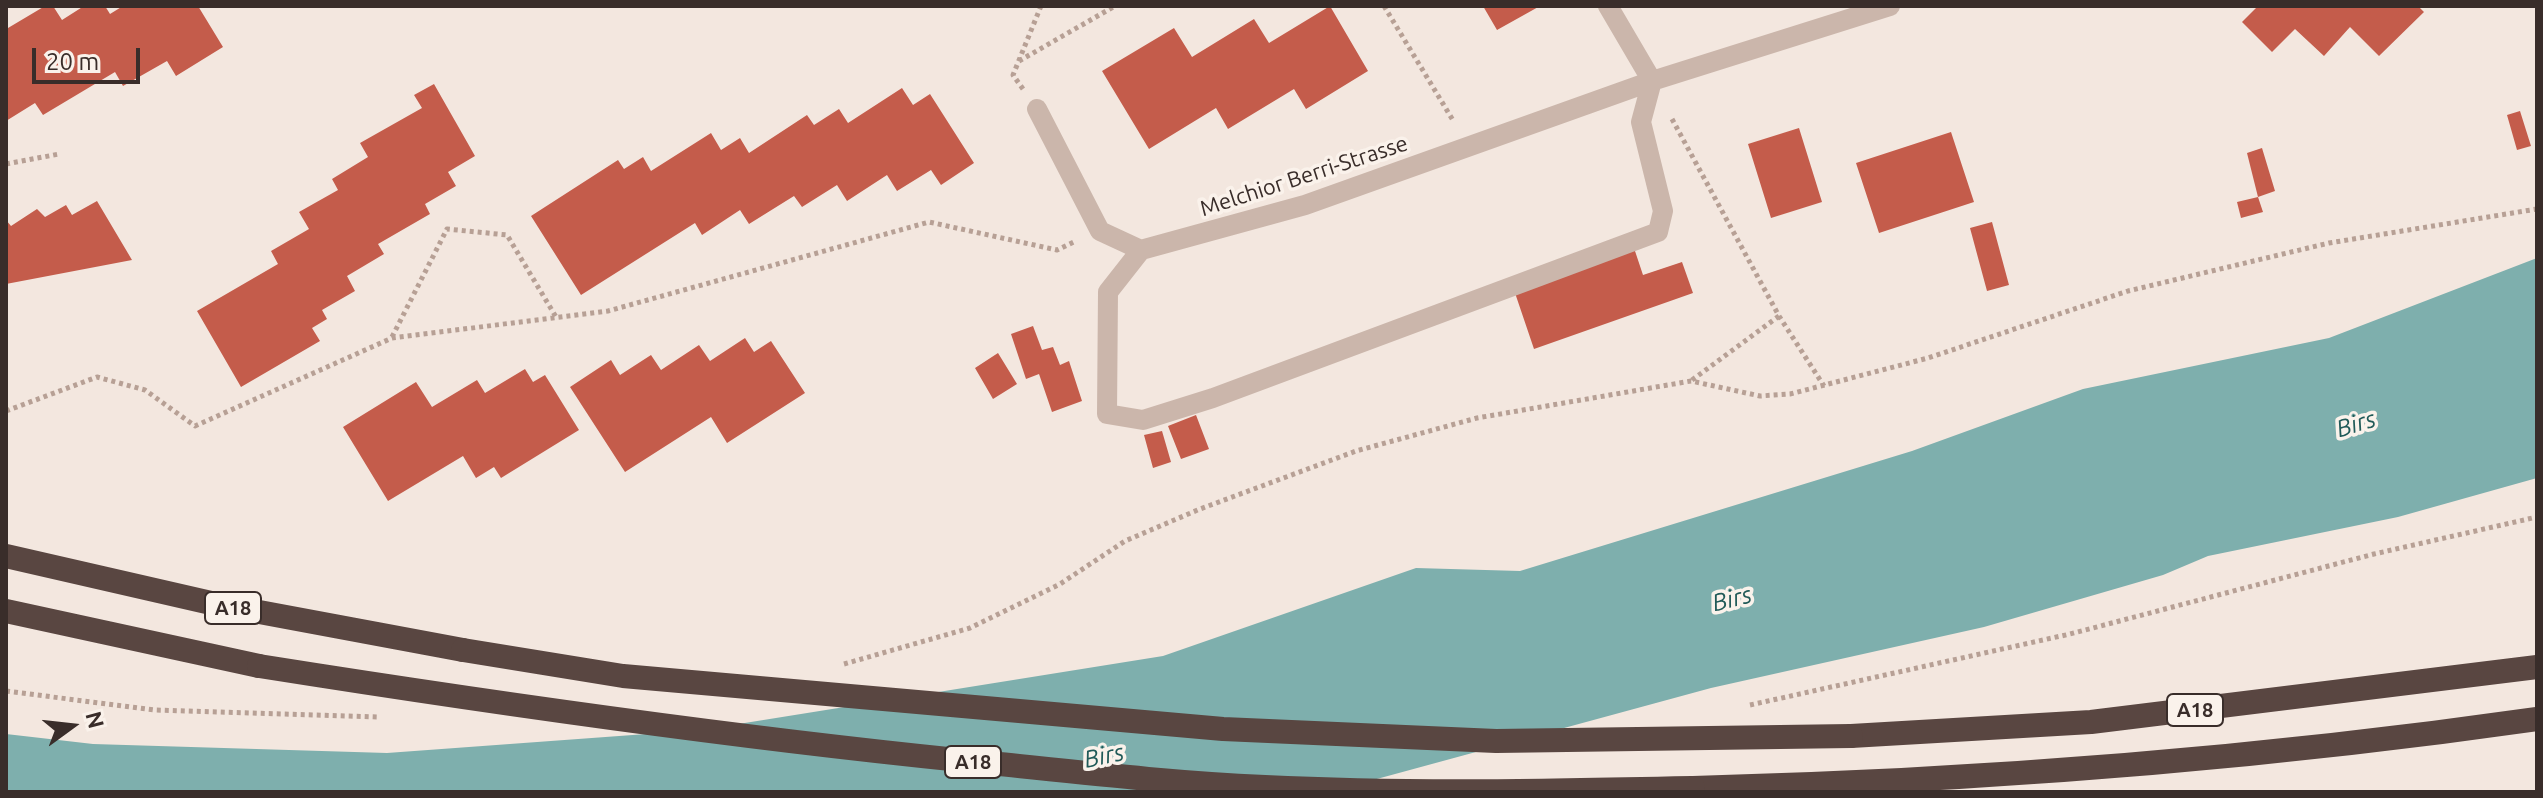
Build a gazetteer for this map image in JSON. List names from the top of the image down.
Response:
{
  "streets": {
    "highway": ["A18"],
    "street": ["Melchior Berri-Strasse"]
  },
  "water": ["Birs"],
  "scale_bar": "20 m",
  "north": "right"
}
